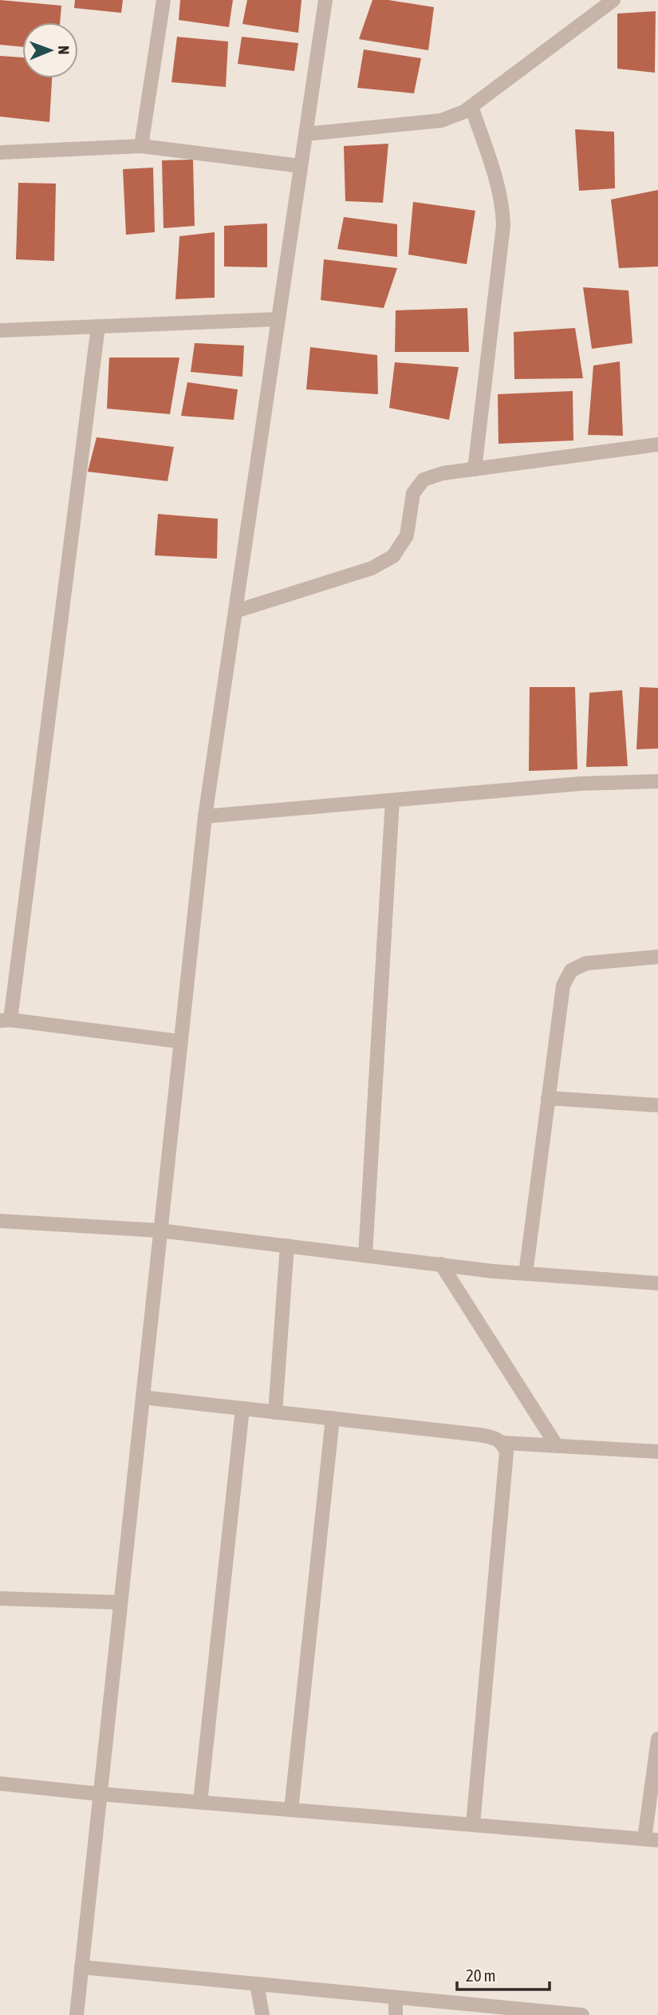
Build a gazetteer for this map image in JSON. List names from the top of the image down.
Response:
{
  "scale_bar": "20 m",
  "north": "right"
}
